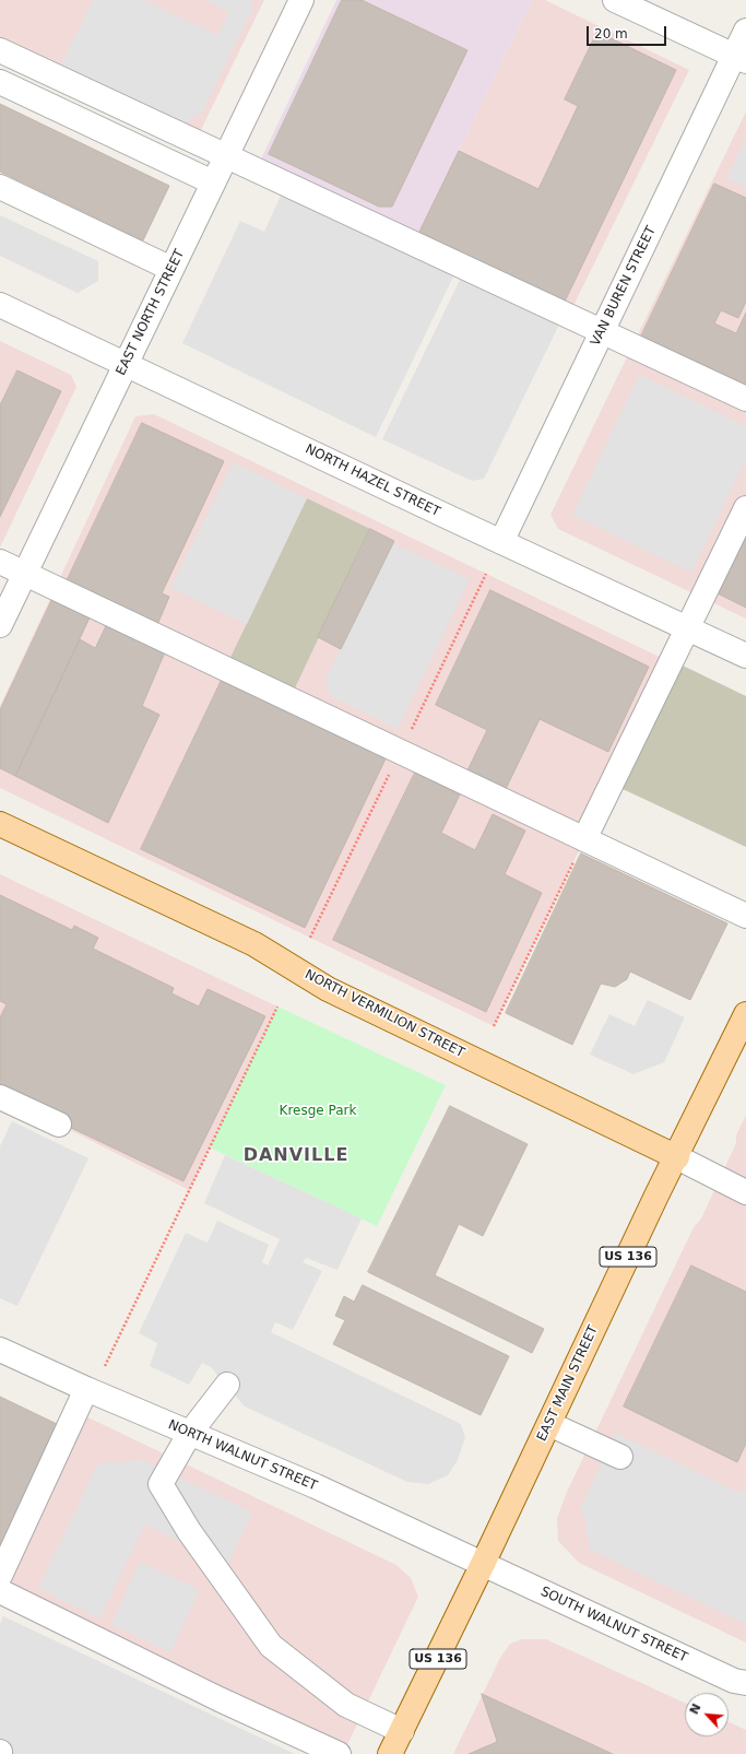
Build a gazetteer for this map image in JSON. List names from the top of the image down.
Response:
{
  "streets": {
    "main road": ["NORTH VERMILION STREET", "US 136", "EAST MAIN STREET"],
    "street": [
      "VAN BUREN STREET",
      "EAST NORTH STREET",
      "NORTH HAZEL STREET",
      "NORTH WALNUT STREET",
      "SOUTH WALNUT STREET"
    ]
  },
  "crossings": [
    ["VAN BUREN STREET", "NORTH HAZEL STREET"],
    ["EAST NORTH STREET", "NORTH HAZEL STREET"],
    ["NORTH VERMILION STREET", "EAST MAIN STREET"],
    ["EAST MAIN STREET", "NORTH WALNUT STREET"],
    ["EAST MAIN STREET", "SOUTH WALNUT STREET"],
    ["NORTH WALNUT STREET", "SOUTH WALNUT STREET"]
  ],
  "districts": ["DANVILLE"],
  "parks": ["Kresge Park"],
  "scale_bar": "20 m",
  "north": "top left"
}
